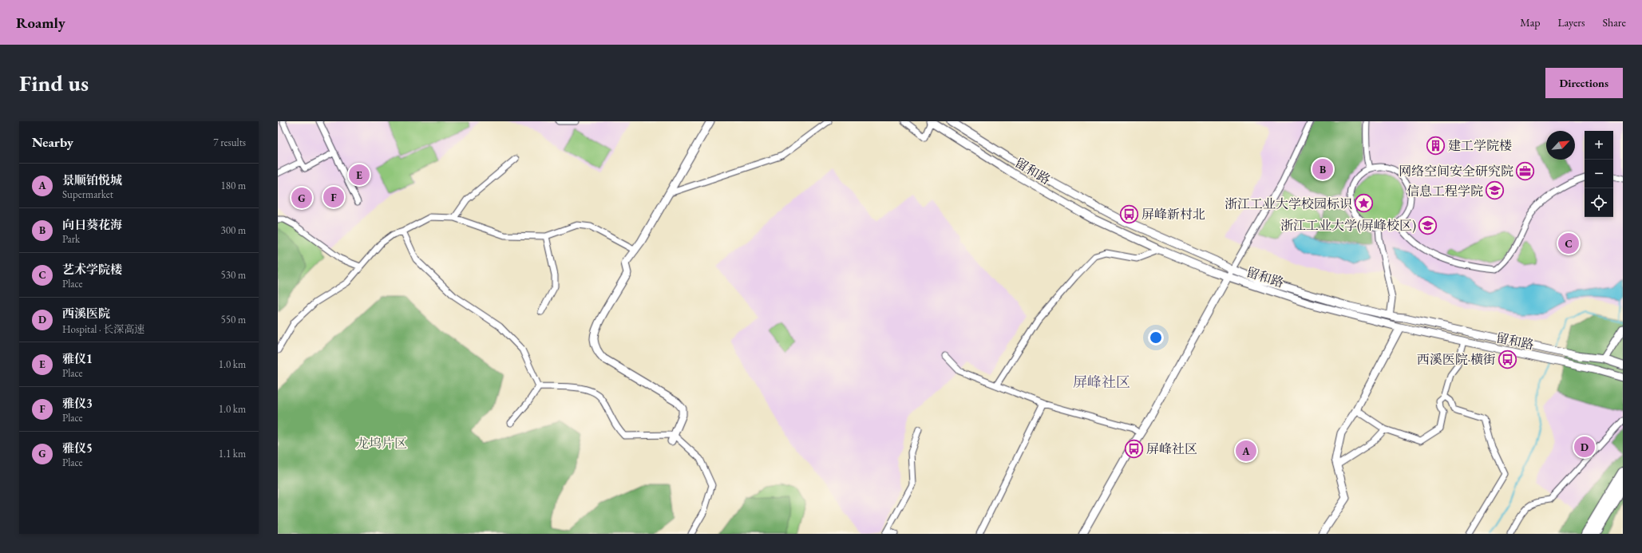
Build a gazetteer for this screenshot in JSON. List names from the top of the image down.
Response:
{
  "streets": {
    "main road": ["留和路"]
  },
  "districts": ["屏峰社区"],
  "parks": ["龙坞片区"],
  "places": {
    "building": ["建工学院楼"],
    "office": ["网络空间安全研究院"],
    "school or university": ["信息工程学院", "浙江工业大学(屏峰校区)"],
    "place": ["浙江工业大学校园标识"],
    "bus stop": ["屏峰新村北", "西溪医院·横街", "屏峰社区"]
  },
  "north": "top right",
  "page": {
    "header": "Roamly",
    "nav": ["Map", "Layers", "Share"],
    "buttons": "Directions",
    "title": "Find us",
    "heading": ["Nearby", "7 results"],
    "map_buttons": ["+", "−"],
    "pins": [
      "B",
      "E",
      "F",
      "G",
      "C",
      "D",
      "A"
    ],
    "list": [
      {
        "mark": "A",
        "name": "景顺铂悦城",
        "note": "Supermarket",
        "value": "180 m"
      },
      {
        "mark": "B",
        "name": "向日葵花海",
        "note": "Park",
        "value": "300 m"
      },
      {
        "mark": "C",
        "name": "艺术学院楼",
        "note": "Place",
        "value": "530 m"
      },
      {
        "mark": "D",
        "name": "西溪医院",
        "note": "Hospital · 长深高速",
        "value": "550 m"
      },
      {
        "mark": "E",
        "name": "雅仪1",
        "note": "Place",
        "value": "1.0 km"
      },
      {
        "mark": "F",
        "name": "雅仪3",
        "note": "Place",
        "value": "1.0 km"
      },
      {
        "mark": "G",
        "name": "雅仪5",
        "note": "Place",
        "value": "1.1 km"
      }
    ]
  }
}
